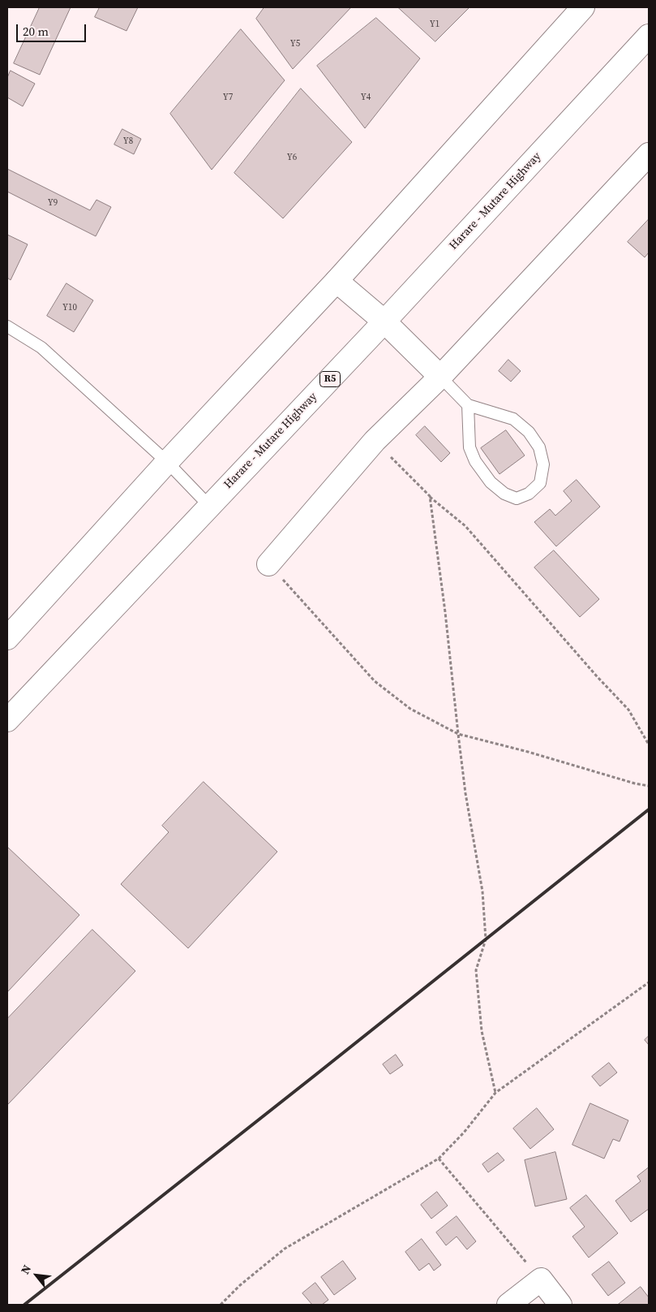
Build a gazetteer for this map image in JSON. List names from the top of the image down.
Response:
{
  "streets": {
    "main road": ["Harare - Mutare Highway", "R5"]
  },
  "house_numbers": [
    "Y1",
    "Y5",
    "Y7",
    "Y4",
    "Y8",
    "Y6",
    "Y9",
    "Y10"
  ],
  "scale_bar": "20 m",
  "north": "top left"
}
